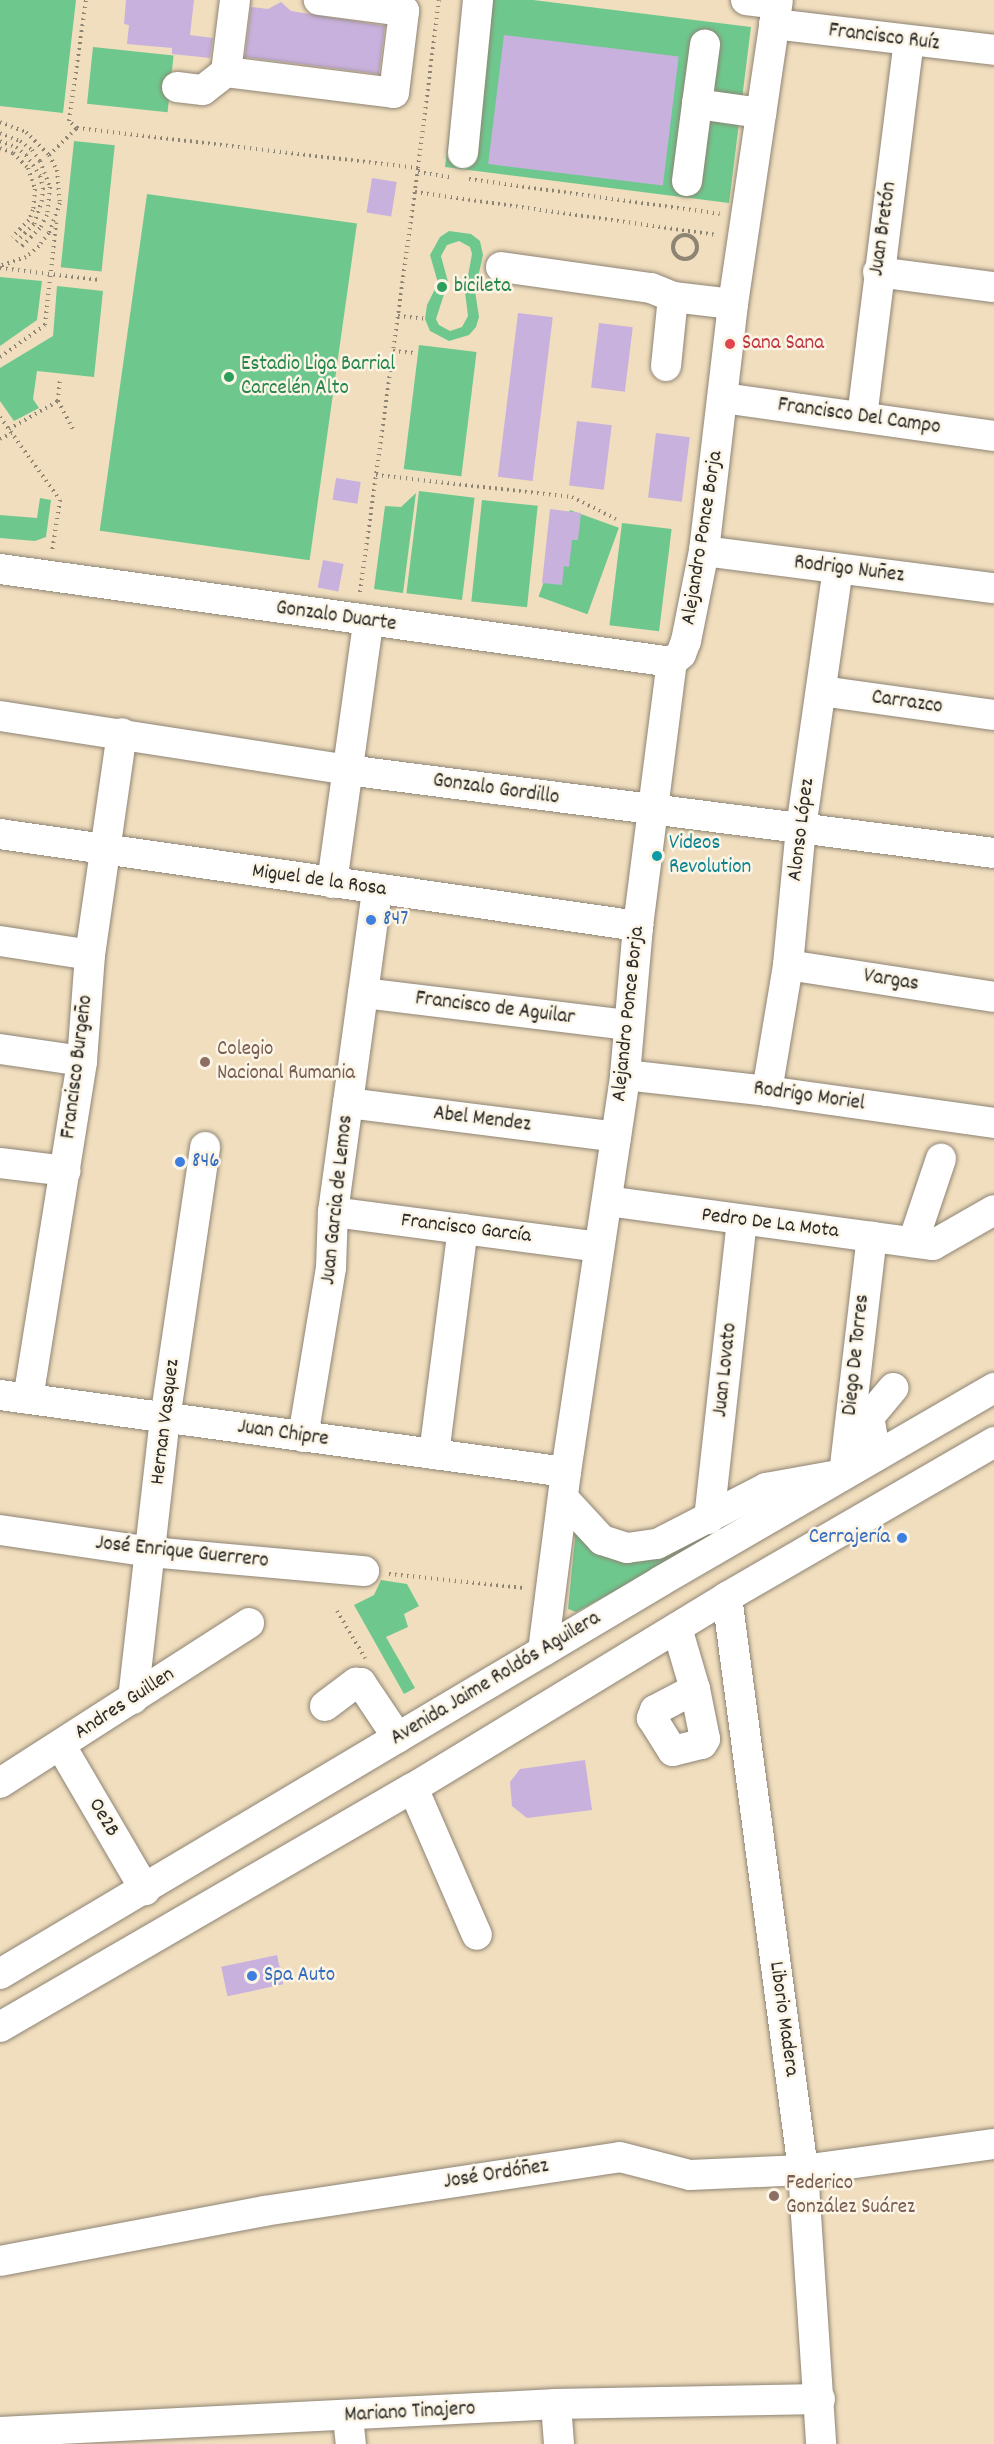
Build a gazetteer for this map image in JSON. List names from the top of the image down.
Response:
{
  "streets": {
    "street": [
      "Francisco Ruíz",
      "Juan Bretón",
      "Francisco Del Campo",
      "Alejandro Ponce Borja",
      "Rodrigo Nuñez",
      "Gonzalo Duarte",
      "Carrazco",
      "Gonzalo Gordillo",
      "Alonso López",
      "Miguel de la Rosa",
      "Vargas",
      "Francisco de Aguilar",
      "Francisco Burgeño",
      "Rodrigo Moriel",
      "Abel Mendez",
      "Juan Garcia de Lemos",
      "Pedro De La Mota",
      "Francisco García",
      "Diego De Torres",
      "Juan Lovato",
      "Hernan Vasquez",
      "Juan Chipre",
      "José Enrique Guerrero",
      "Avenida Jaime Roldós Aguilera",
      "Andres Guillen",
      "Oe2B",
      "Liborio Madera",
      "José Ordóñez",
      "Mariano Tinajero"
    ]
  },
  "crossings": [
    ["Francisco Ruíz", "Juan Bretón"],
    ["Francisco Ruíz", "Alejandro Ponce Borja"],
    ["Juan Bretón", "Francisco Del Campo"],
    ["Francisco Del Campo", "Alejandro Ponce Borja"],
    ["Alejandro Ponce Borja", "Rodrigo Nuñez"],
    ["Alejandro Ponce Borja", "Gonzalo Duarte"],
    ["Alejandro Ponce Borja", "Gonzalo Gordillo"],
    ["Alejandro Ponce Borja", "Miguel de la Rosa"],
    ["Alejandro Ponce Borja", "Francisco de Aguilar"],
    ["Alejandro Ponce Borja", "Rodrigo Moriel"],
    ["Alejandro Ponce Borja", "Abel Mendez"],
    ["Alejandro Ponce Borja", "Pedro De La Mota"],
    ["Alejandro Ponce Borja", "Francisco García"],
    ["Alejandro Ponce Borja", "Juan Chipre"],
    ["Alejandro Ponce Borja", "Avenida Jaime Roldós Aguilera"],
    ["Rodrigo Nuñez", "Alonso López"],
    ["Carrazco", "Alonso López"],
    ["Gonzalo Gordillo", "Alonso López"],
    ["Gonzalo Gordillo", "Francisco Burgeño"],
    ["Alonso López", "Vargas"],
    ["Alonso López", "Rodrigo Moriel"],
    ["Miguel de la Rosa", "Francisco Burgeño"],
    ["Miguel de la Rosa", "Juan Garcia de Lemos"],
    ["Francisco de Aguilar", "Juan Garcia de Lemos"],
    ["Francisco Burgeño", "Juan Chipre"],
    ["Abel Mendez", "Juan Garcia de Lemos"],
    ["Juan Garcia de Lemos", "Francisco García"],
    ["Juan Garcia de Lemos", "Juan Chipre"],
    ["Pedro De La Mota", "Diego De Torres"],
    ["Pedro De La Mota", "Juan Lovato"],
    ["Diego De Torres", "Avenida Jaime Roldós Aguilera"],
    ["Hernan Vasquez", "Juan Chipre"],
    ["Hernan Vasquez", "José Enrique Guerrero"],
    ["Hernan Vasquez", "Andres Guillen"],
    ["Avenida Jaime Roldós Aguilera", "Oe2B"],
    ["Andres Guillen", "Oe2B"],
    ["Liborio Madera", "José Ordóñez"],
    ["Liborio Madera", "Mariano Tinajero"]
  ],
  "places": [
    "bicileta",
    "Sana Sana",
    "Estadio Liga Barrial Carcelén Alto",
    "Videos Revolution",
    "847",
    "Colegio Nacional Rumania",
    "846",
    "Cerrajería",
    "Spa Auto",
    "Federico González Suárez"
  ]
}
